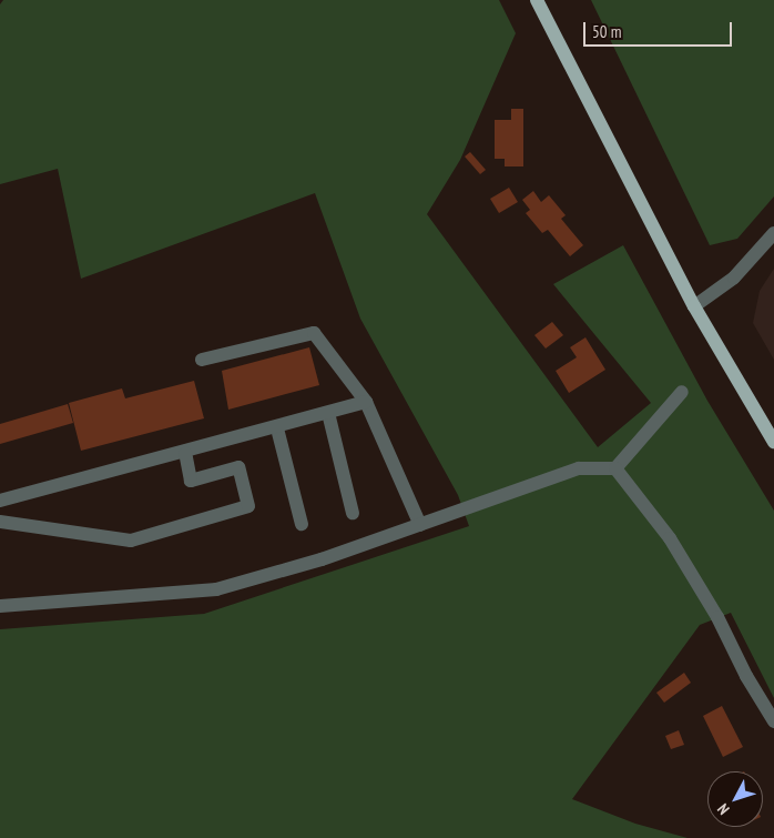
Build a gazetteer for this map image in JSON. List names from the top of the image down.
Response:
{
  "scale_bar": "50 m",
  "north": "bottom left"
}
